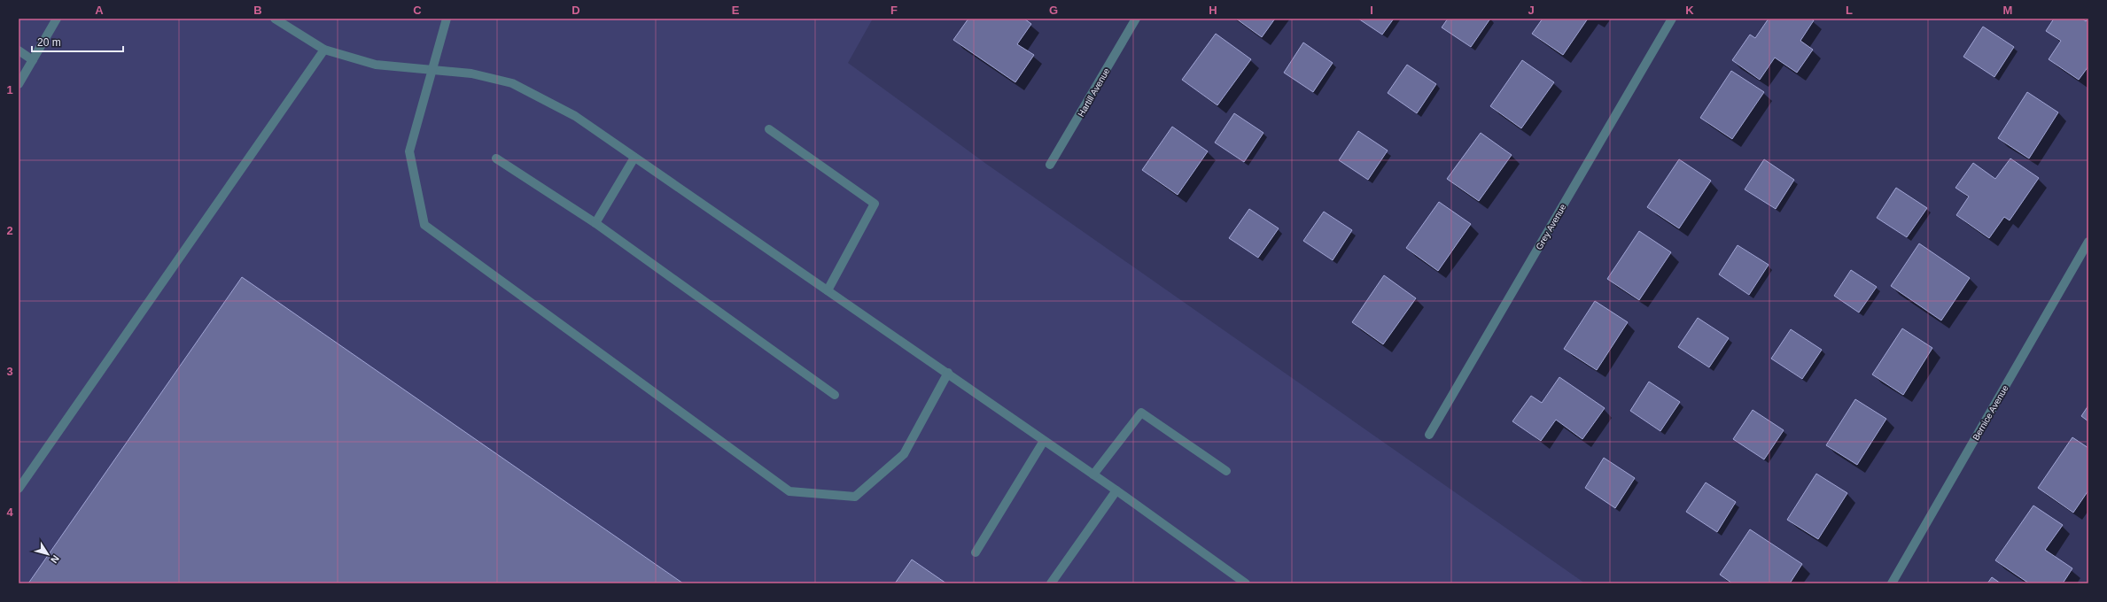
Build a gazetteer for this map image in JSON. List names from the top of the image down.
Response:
{
  "streets": {
    "street": ["Hartill Avenue", "Grey Avenue", "Bernice Avenue"]
  },
  "scale_bar": "20 m",
  "north": "bottom right",
  "grid": {
    "columns": [
      "A",
      "B",
      "C",
      "D",
      "E",
      "F",
      "G",
      "H",
      "I",
      "J",
      "K",
      "L",
      "M"
    ],
    "rows": [
      "1",
      "2",
      "3",
      "4"
    ]
  }
}
